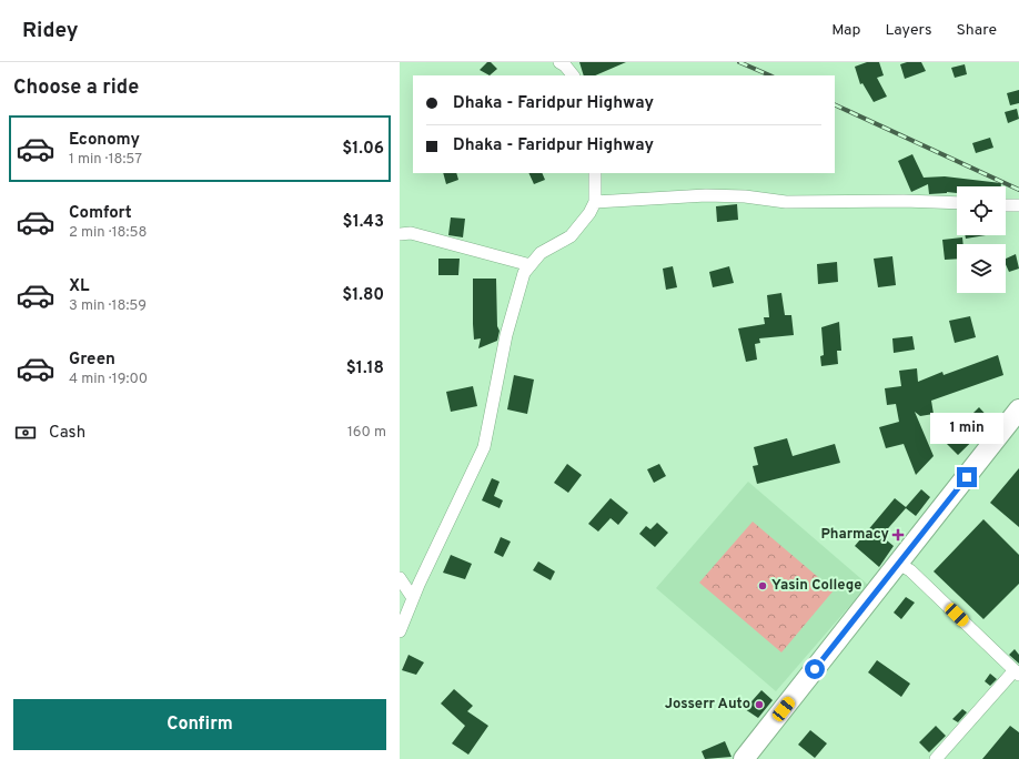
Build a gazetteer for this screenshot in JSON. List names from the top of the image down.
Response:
{
  "places": {
    "health": ["Pharmacy"],
    "other": ["Yasin College", "Josserr Auto"]
  },
  "page": {
    "header": "Ridey",
    "nav": ["Map", "Layers", "Share"],
    "heading": "Choose a ride",
    "banner": ["Dhaka - Faridpur Highway", "Dhaka - Faridpur Highway"],
    "list": [
      {
        "name": "Economy",
        "note": "1 min · 18:57",
        "value": "$1.06"
      },
      {
        "name": "Comfort",
        "note": "2 min · 18:58",
        "value": "$1.43"
      },
      {
        "name": "XL",
        "note": "3 min · 18:59",
        "value": "$1.80"
      },
      {
        "name": "Green",
        "note": "4 min · 19:00",
        "value": "$1.18"
      }
    ],
    "pay": ["Cash", "160 m"],
    "bubble": "1 min",
    "buttons": "Confirm"
  }
}
